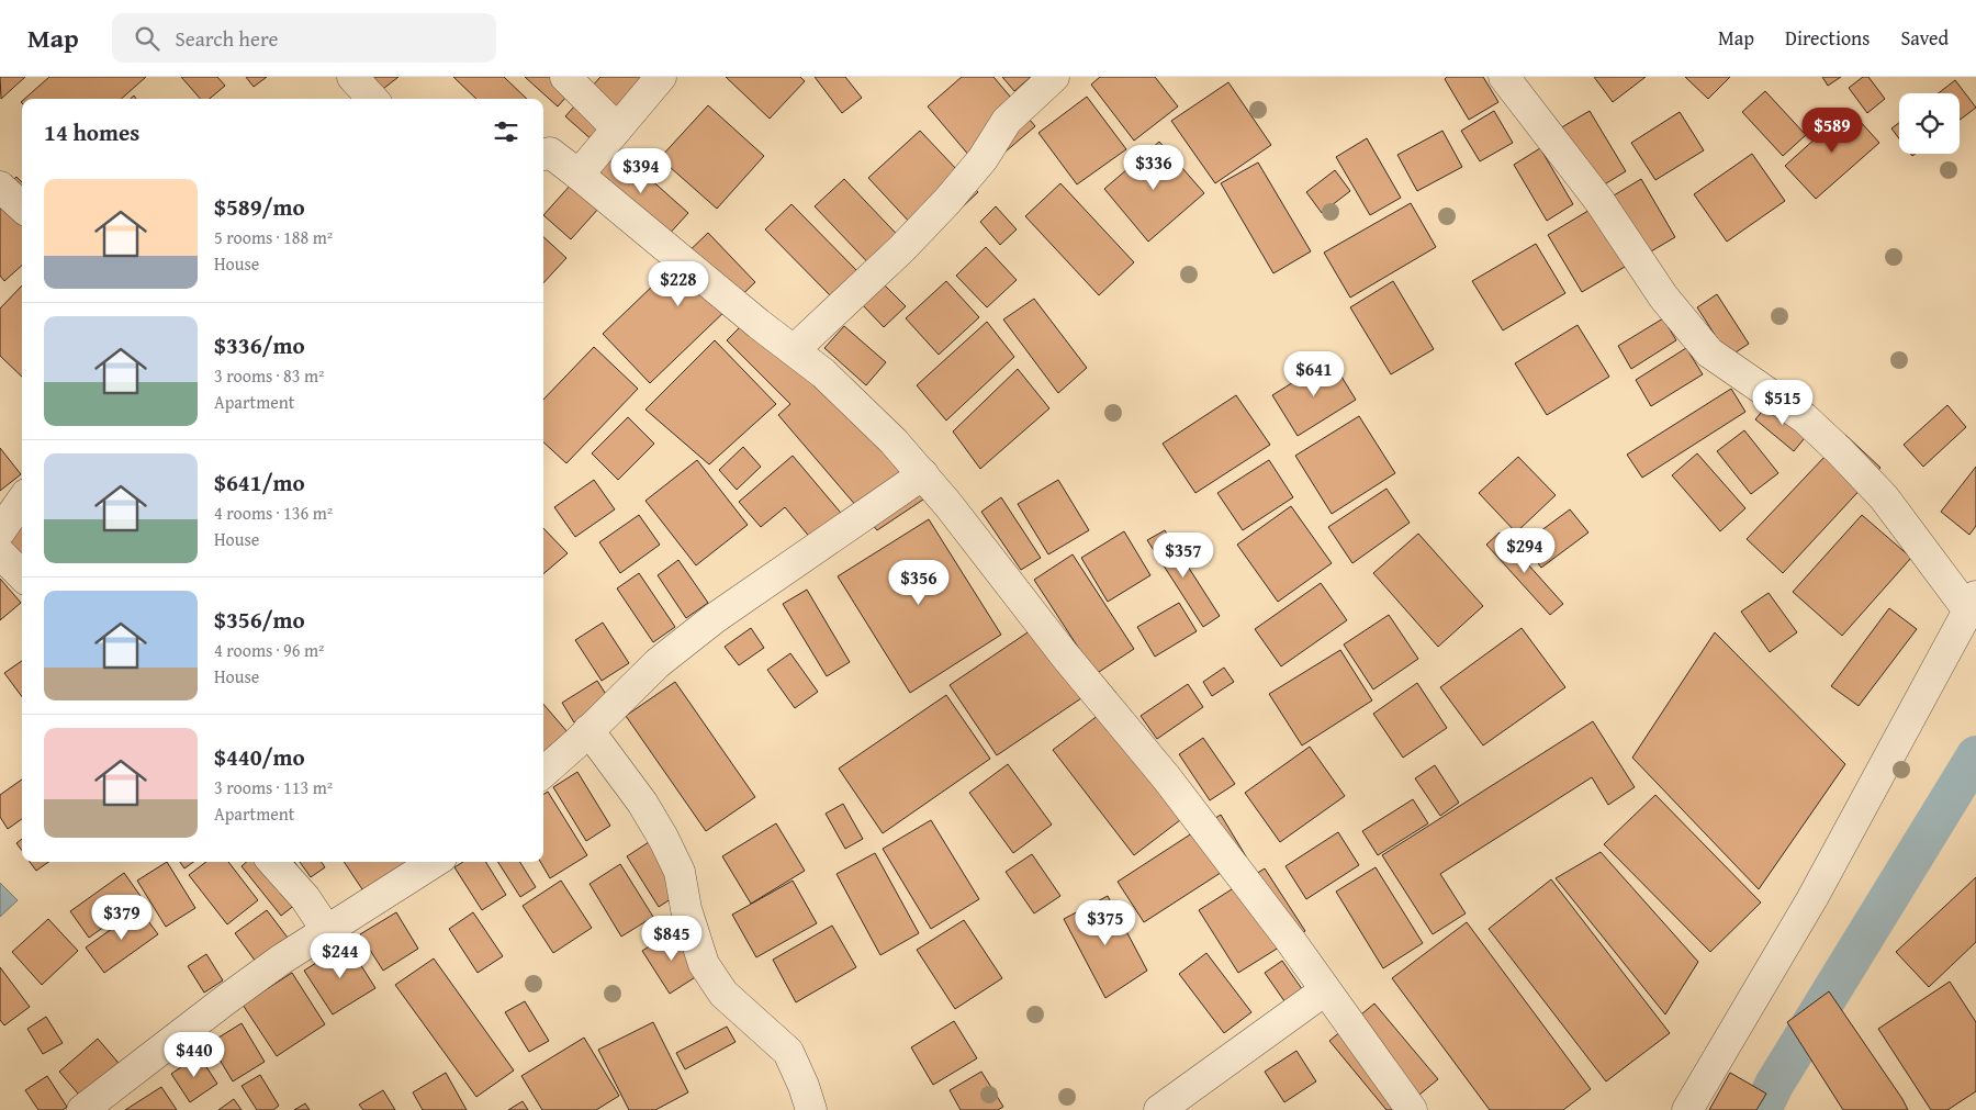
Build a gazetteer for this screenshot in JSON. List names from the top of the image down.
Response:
{
  "page": {
    "header": "Map",
    "search": "Search here",
    "nav": ["Map", "Directions", "Saved"],
    "heading": "14 homes",
    "price": [
      "$589",
      "$336",
      "$394",
      "$228",
      "$641",
      "$515",
      "$294",
      "$357",
      "$356",
      "$379",
      "$375",
      "$845",
      "$244",
      "$440"
    ],
    "list": [
      {
        "name": "$589/mo",
        "note": "5 rooms · 188 m² · House"
      },
      {
        "name": "$336/mo",
        "note": "3 rooms · 83 m² · Apartment"
      },
      {
        "name": "$641/mo",
        "note": "4 rooms · 136 m² · House"
      },
      {
        "name": "$356/mo",
        "note": "4 rooms · 96 m² · House"
      },
      {
        "name": "$440/mo",
        "note": "3 rooms · 113 m² · Apartment"
      }
    ]
  }
}
